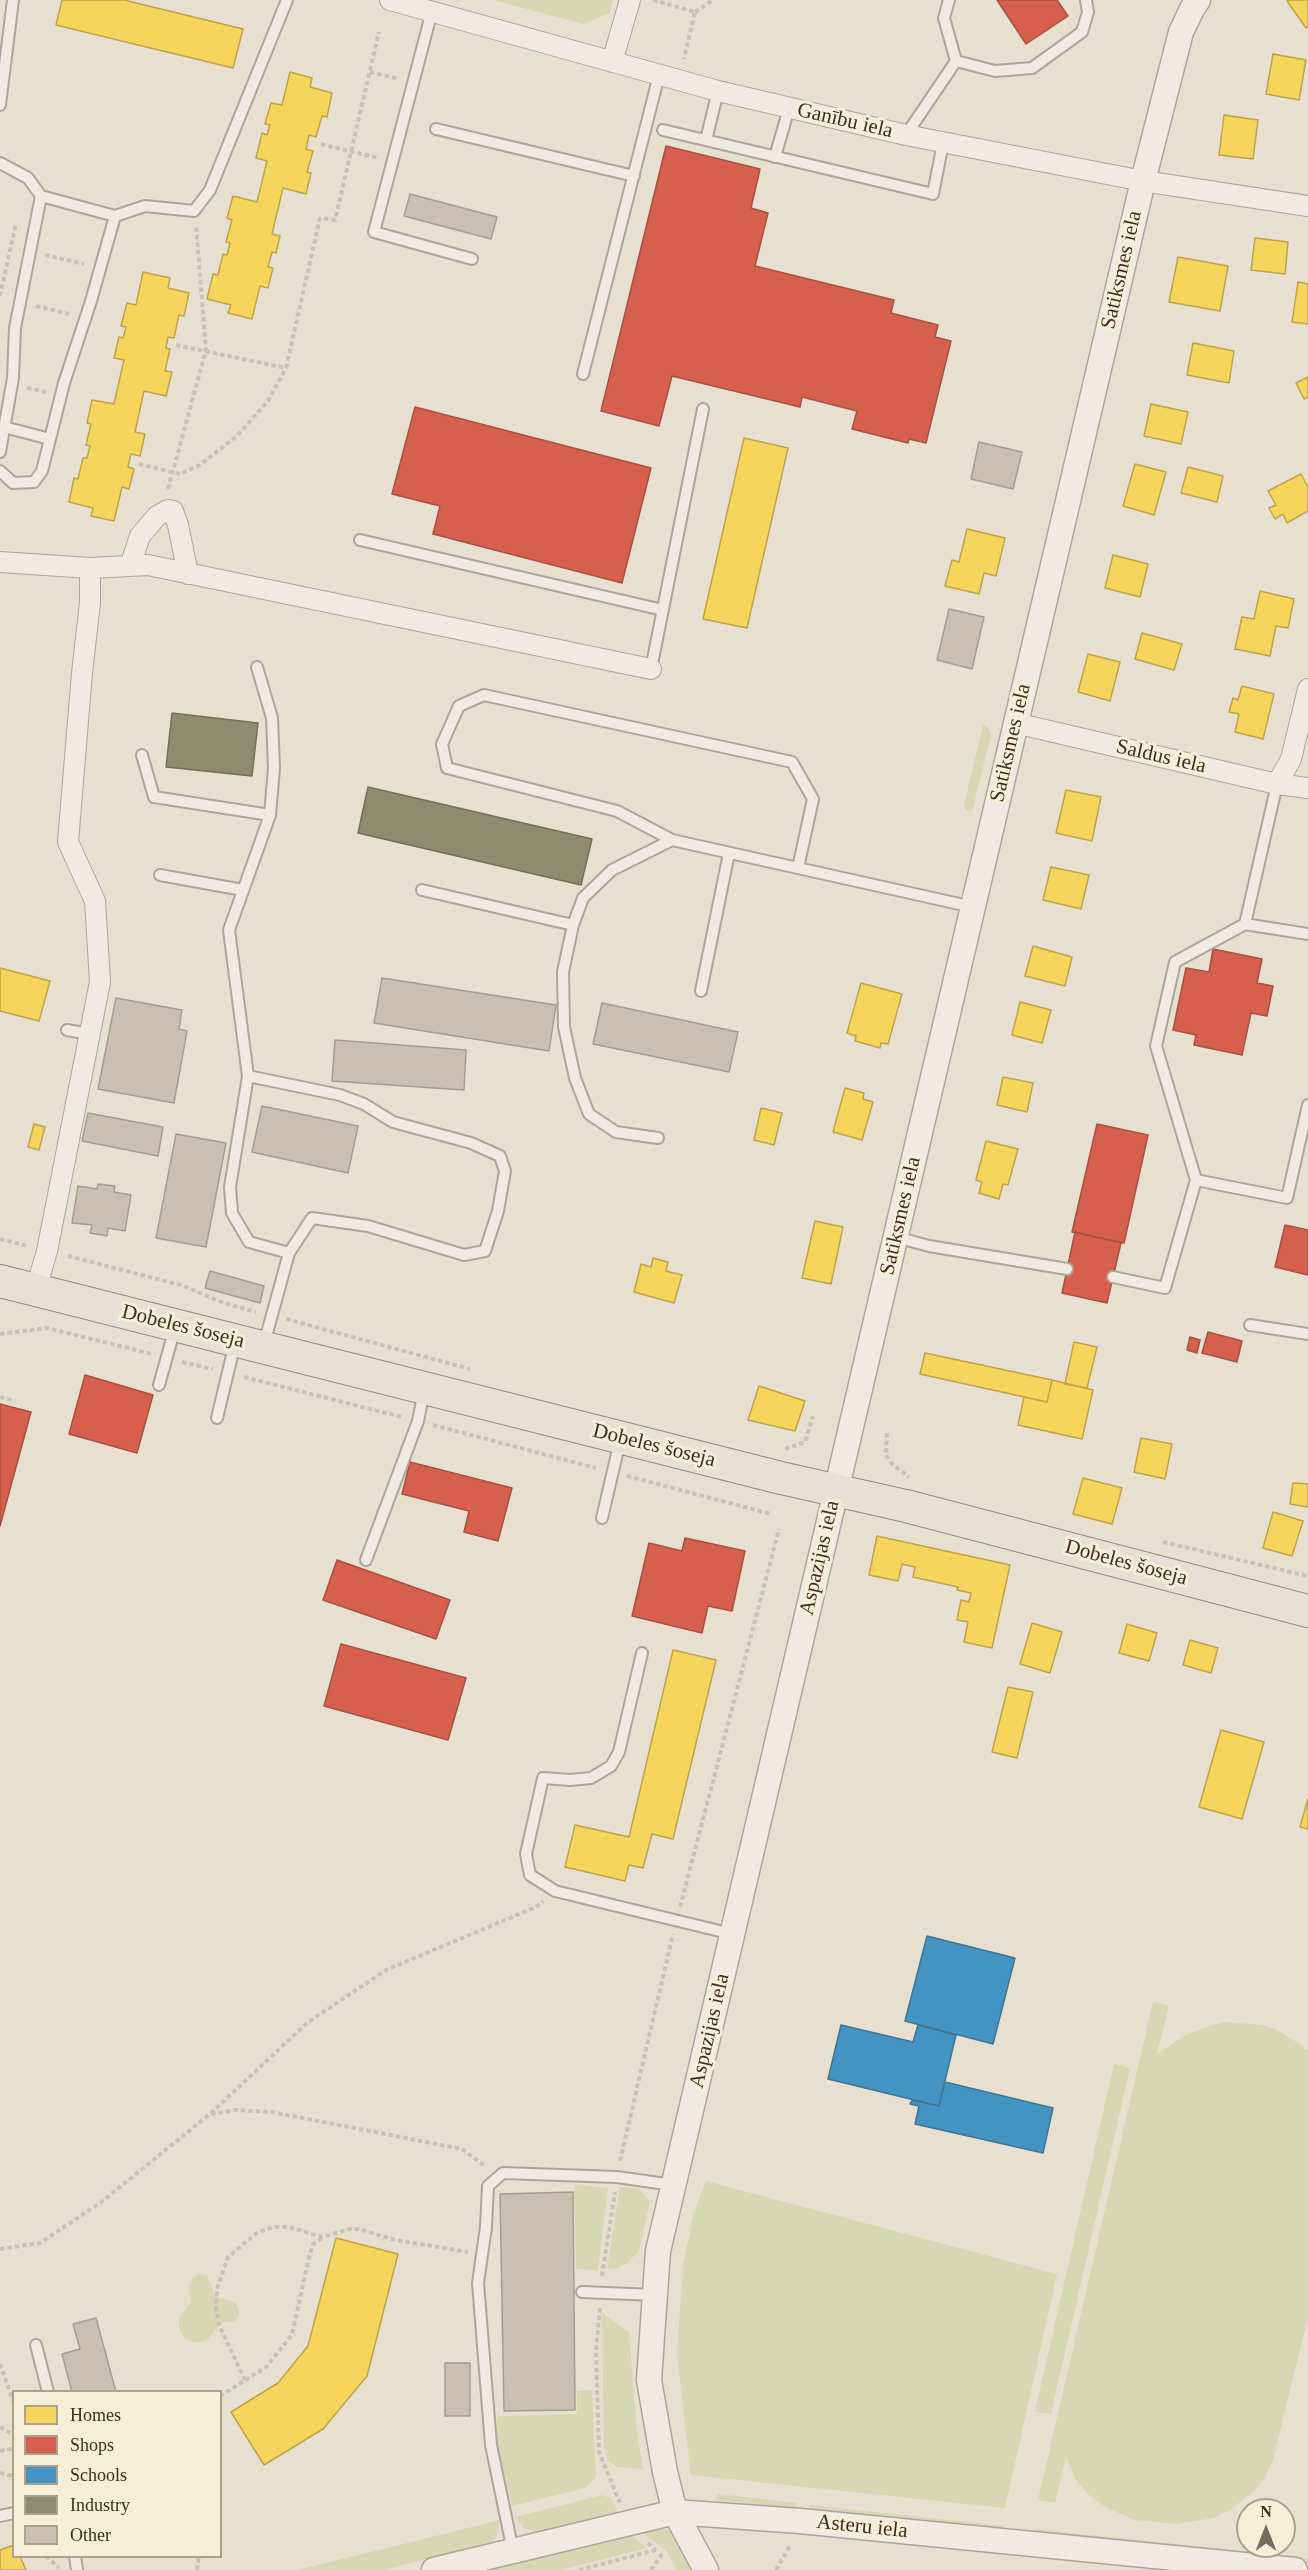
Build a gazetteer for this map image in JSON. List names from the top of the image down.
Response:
{
  "streets": {
    "main road": ["Dobeles šoseja"],
    "street": [
      "Ganību iela",
      "Satiksmes iela",
      "Saldus iela",
      "Aspazijas iela",
      "Asteru iela"
    ]
  },
  "crossings": [
    ["Ganību iela", "Satiksmes iela"],
    ["Satiksmes iela", "Saldus iela"],
    ["Satiksmes iela", "Dobeles šoseja"],
    ["Satiksmes iela", "Aspazijas iela"],
    ["Dobeles šoseja", "Aspazijas iela"],
    ["Aspazijas iela", "Asteru iela"]
  ],
  "legend": [
    "Homes",
    "Shops",
    "Schools",
    "Industry",
    "Other"
  ],
  "north": "top"
}
